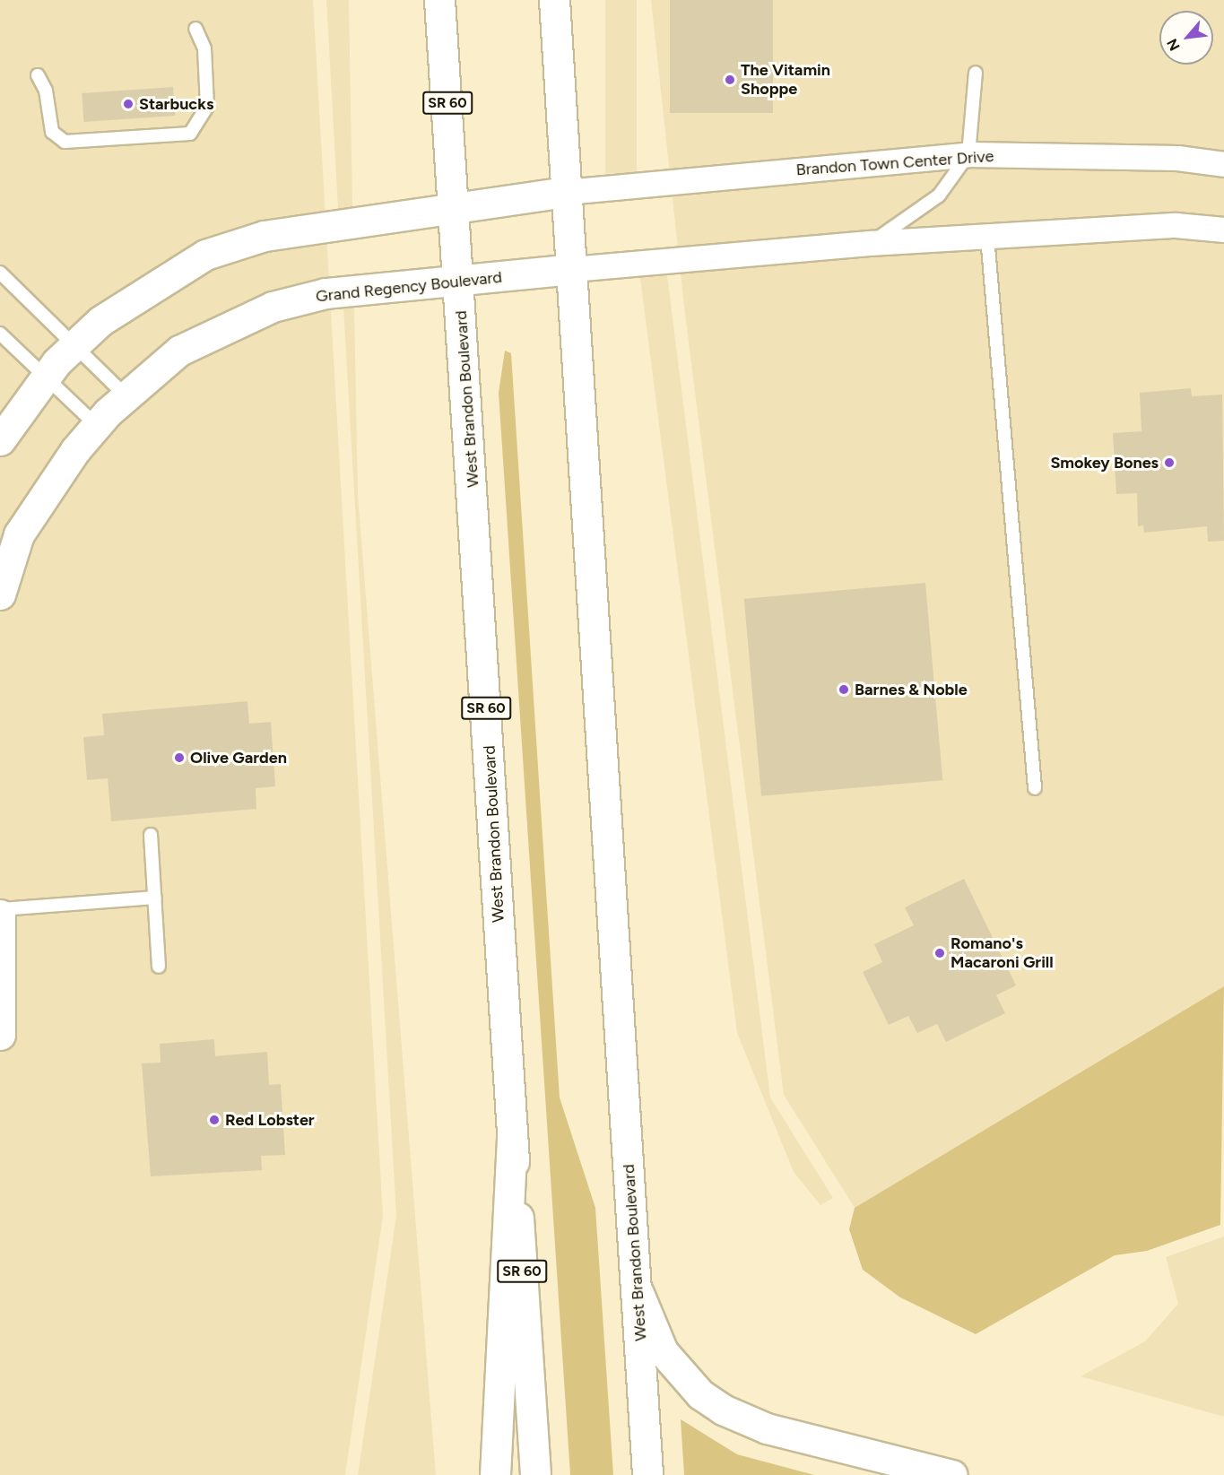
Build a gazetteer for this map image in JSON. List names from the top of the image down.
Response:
{
  "streets": {
    "main road": ["SR 60", "Grand Regency Boulevard", "West Brandon Boulevard"],
    "street": ["Brandon Town Center Drive"]
  },
  "crossings": [
    ["Brandon Town Center Drive", "West Brandon Boulevard"],
    ["Grand Regency Boulevard", "West Brandon Boulevard"]
  ],
  "places": [
    "The Vitamin Shoppe",
    "Starbucks",
    "Smokey Bones",
    "Barnes & Noble",
    "Olive Garden",
    "Romano's Macaroni Grill",
    "Red Lobster"
  ],
  "north": "bottom left"
}
